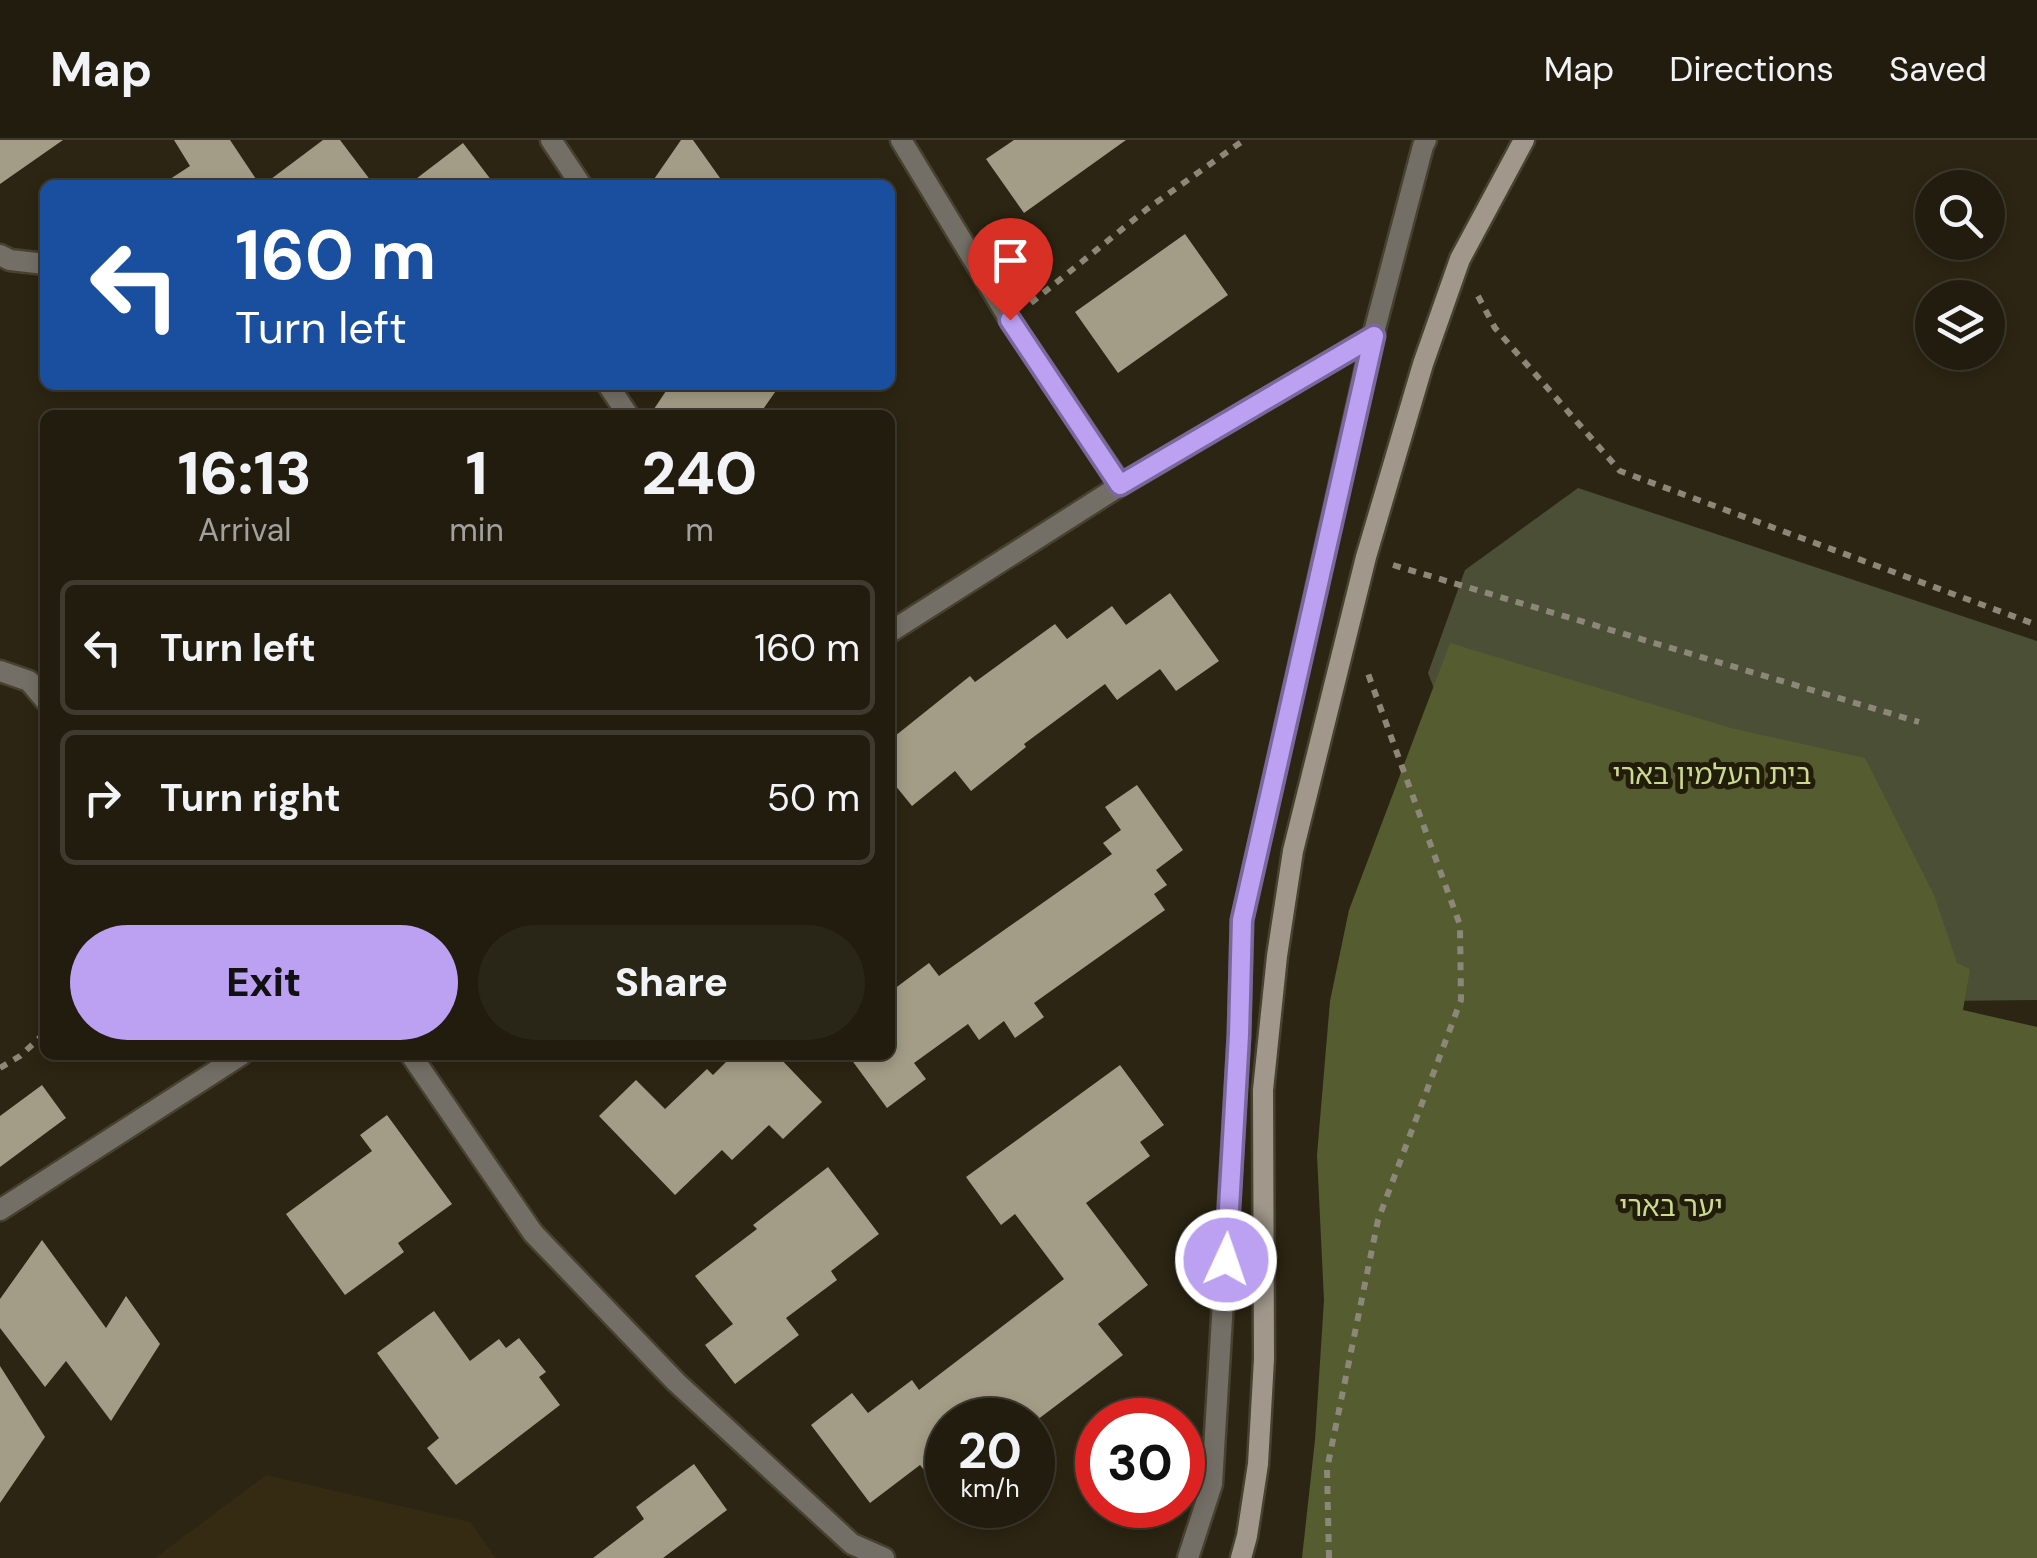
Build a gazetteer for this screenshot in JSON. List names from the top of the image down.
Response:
{
  "parks": ["בית העלמין בארי", "יער בארי"],
  "page": {
    "header": "Map",
    "nav": ["Map", "Directions", "Saved"],
    "turn": ["160 m", "Turn left"],
    "eta": [
      "16:13",
      "Arrival",
      "1",
      "min",
      "240",
      "m"
    ],
    "list": [
      {
        "name": "Turn left",
        "value": "160 m"
      },
      {
        "name": "Turn right",
        "value": "50 m"
      }
    ],
    "buttons": ["Exit", "Share"],
    "speed": "20 km/h",
    "limit": "30"
  }
}
